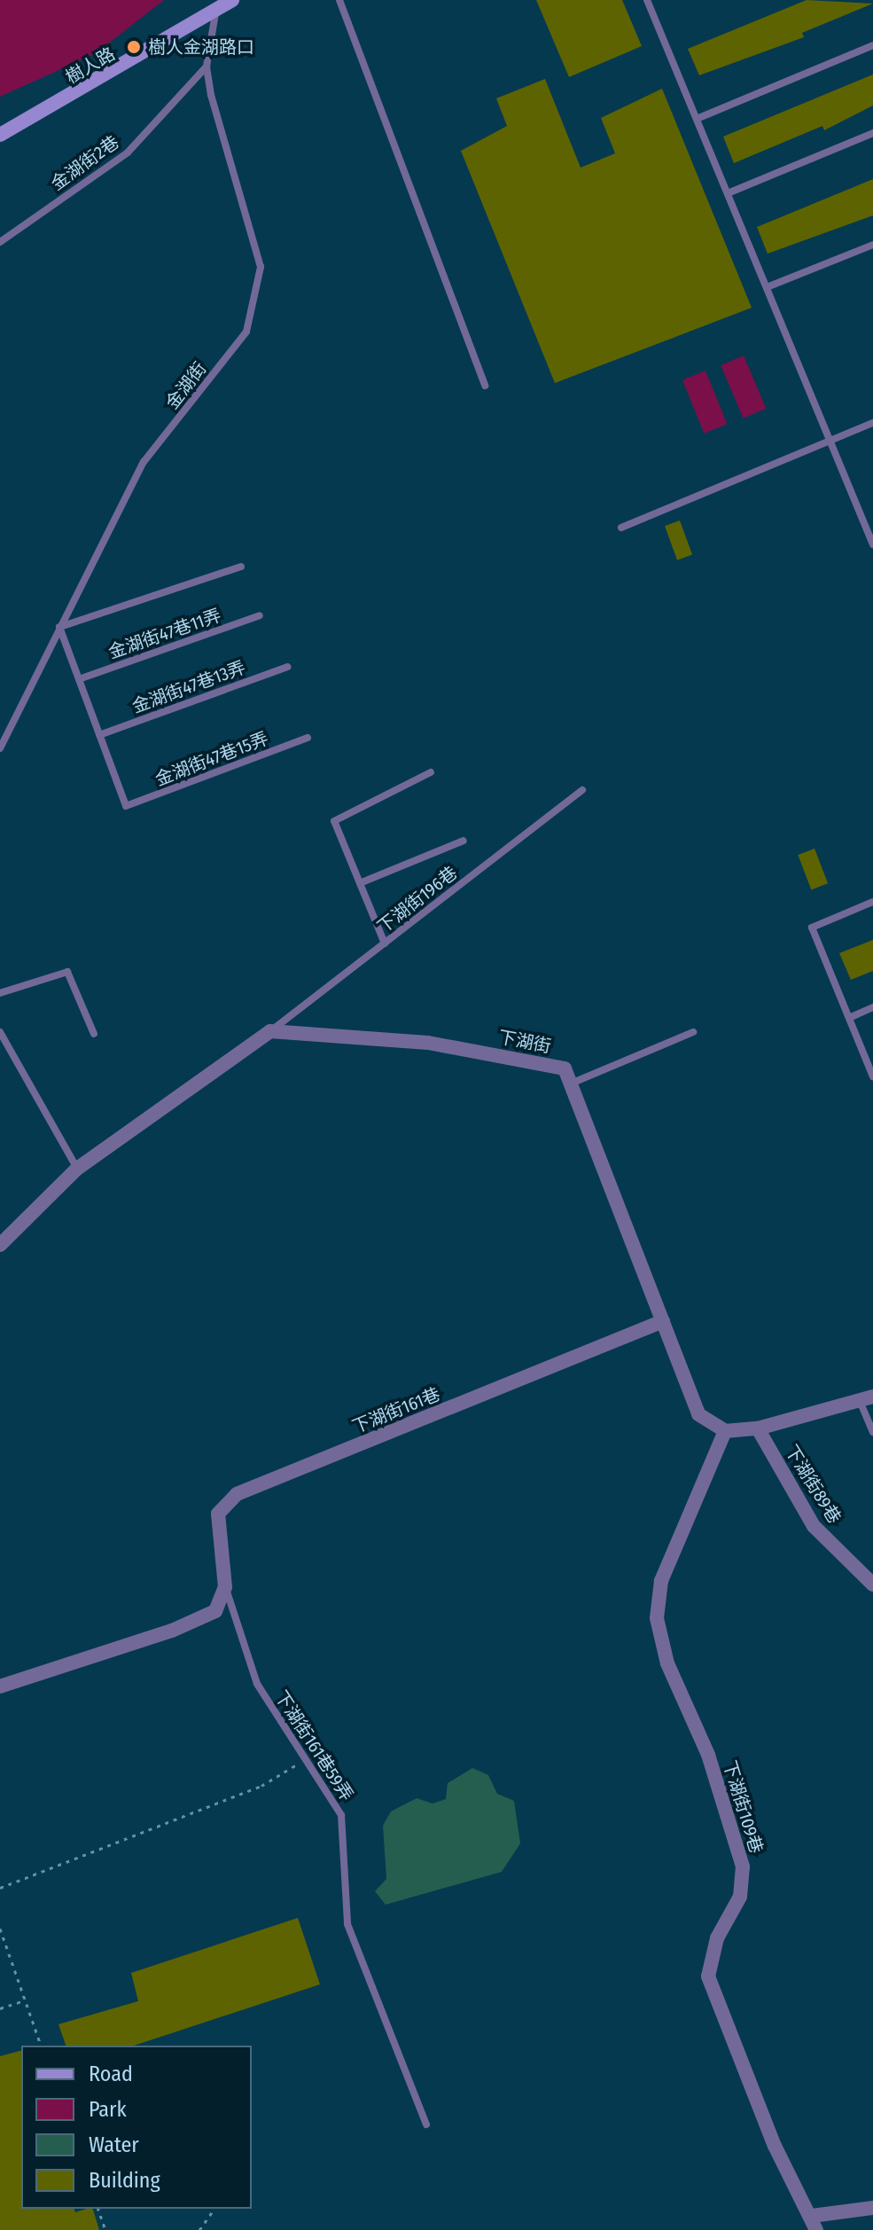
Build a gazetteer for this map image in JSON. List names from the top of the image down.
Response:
{
  "streets": {
    "street": [
      "樹人路",
      "下湖街",
      "下湖街161巷",
      "下湖街89巷",
      "下湖街109巷"
    ],
    "lane": [
      "金湖街2巷",
      "金湖街",
      "金湖街47巷11弄",
      "金湖街47巷13弄",
      "金湖街47巷15弄",
      "下湖街196巷",
      "下湖街161巷59弄"
    ]
  },
  "crossings": [
    ["樹人路", "金湖街"],
    ["金湖街2巷", "金湖街"],
    ["金湖街47巷13弄", "金湖街47巷15弄"],
    ["下湖街196巷", "下湖街"],
    ["下湖街161巷", "下湖街161巷59弄"]
  ],
  "places": ["樹人金湖路口"],
  "legend": [
    "Road",
    "Park",
    "Water",
    "Building"
  ]
}
